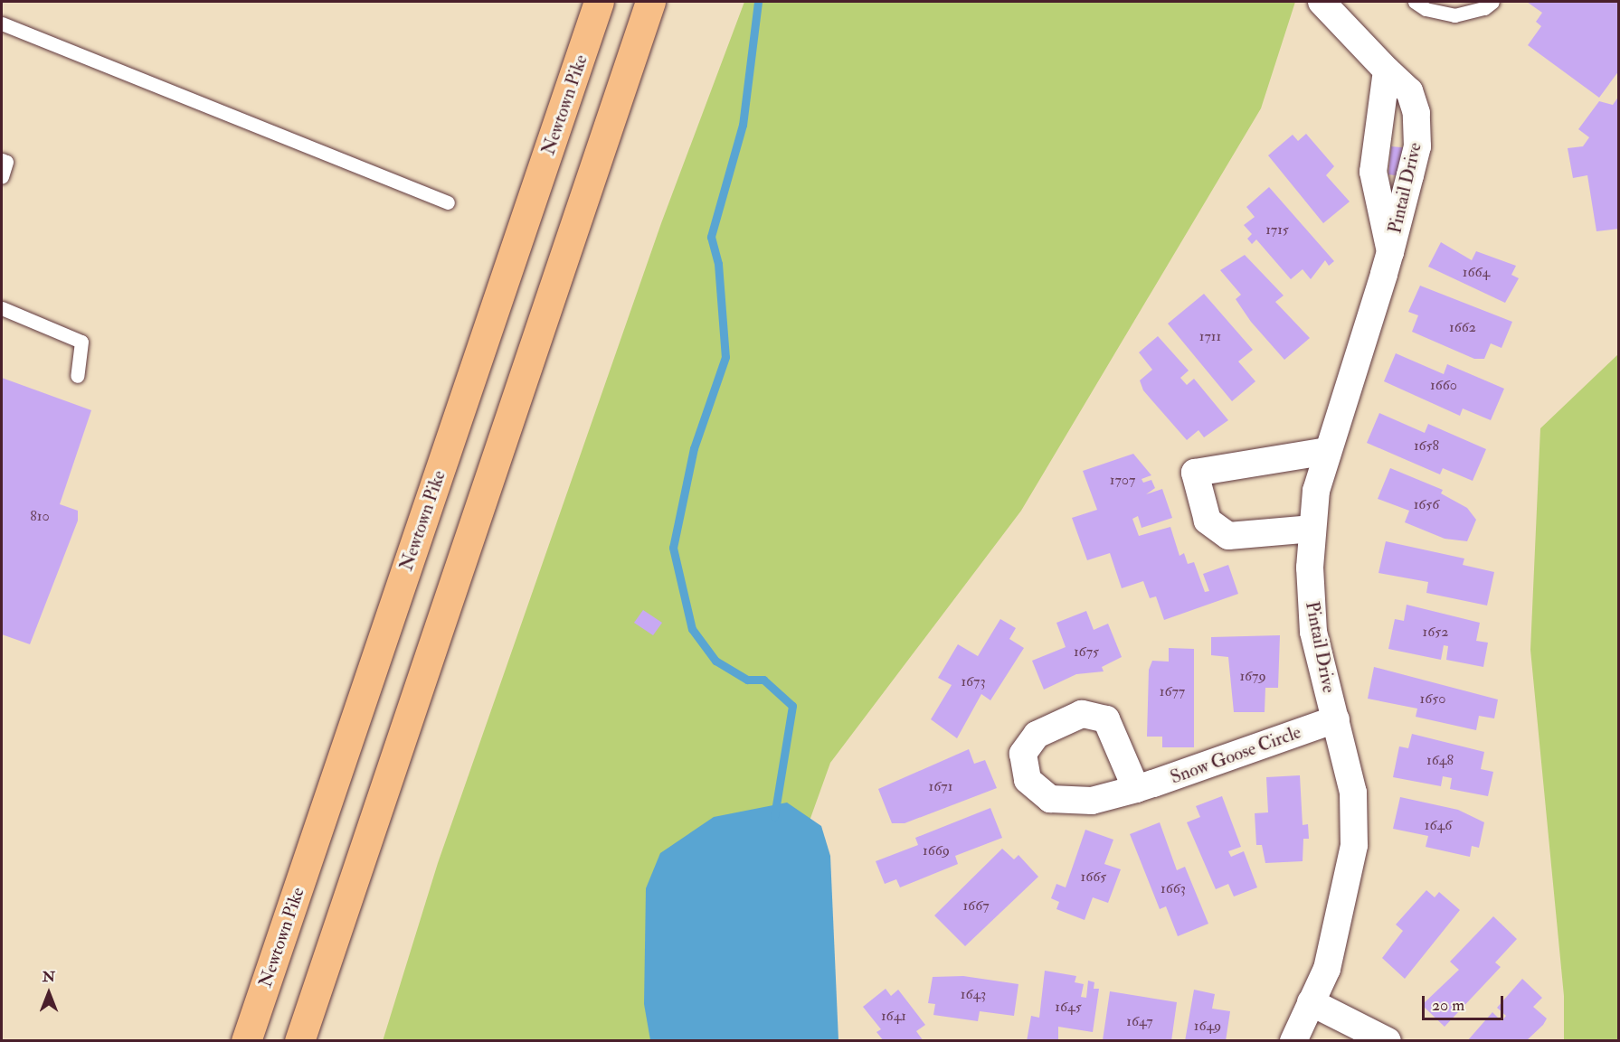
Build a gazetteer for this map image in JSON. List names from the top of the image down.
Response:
{
  "streets": {
    "highway": ["Newtown Pike"],
    "street": ["Pintail Drive", "Snow Goose Circle"]
  },
  "crossings": [
    ["Pintail Drive", "Snow Goose Circle"]
  ],
  "house_numbers": [
    "1715",
    "1664",
    "1662",
    "1711",
    "1660",
    "1658",
    "1707",
    "1656",
    "810",
    "1652",
    "1675",
    "1679",
    "1673",
    "1677",
    "1650",
    "1648",
    "1671",
    "1646",
    "1669",
    "1665",
    "1663",
    "1667",
    "1643",
    "1645",
    "1641",
    "1647",
    "1649"
  ],
  "scale_bar": "20 m",
  "north": "top"
}
